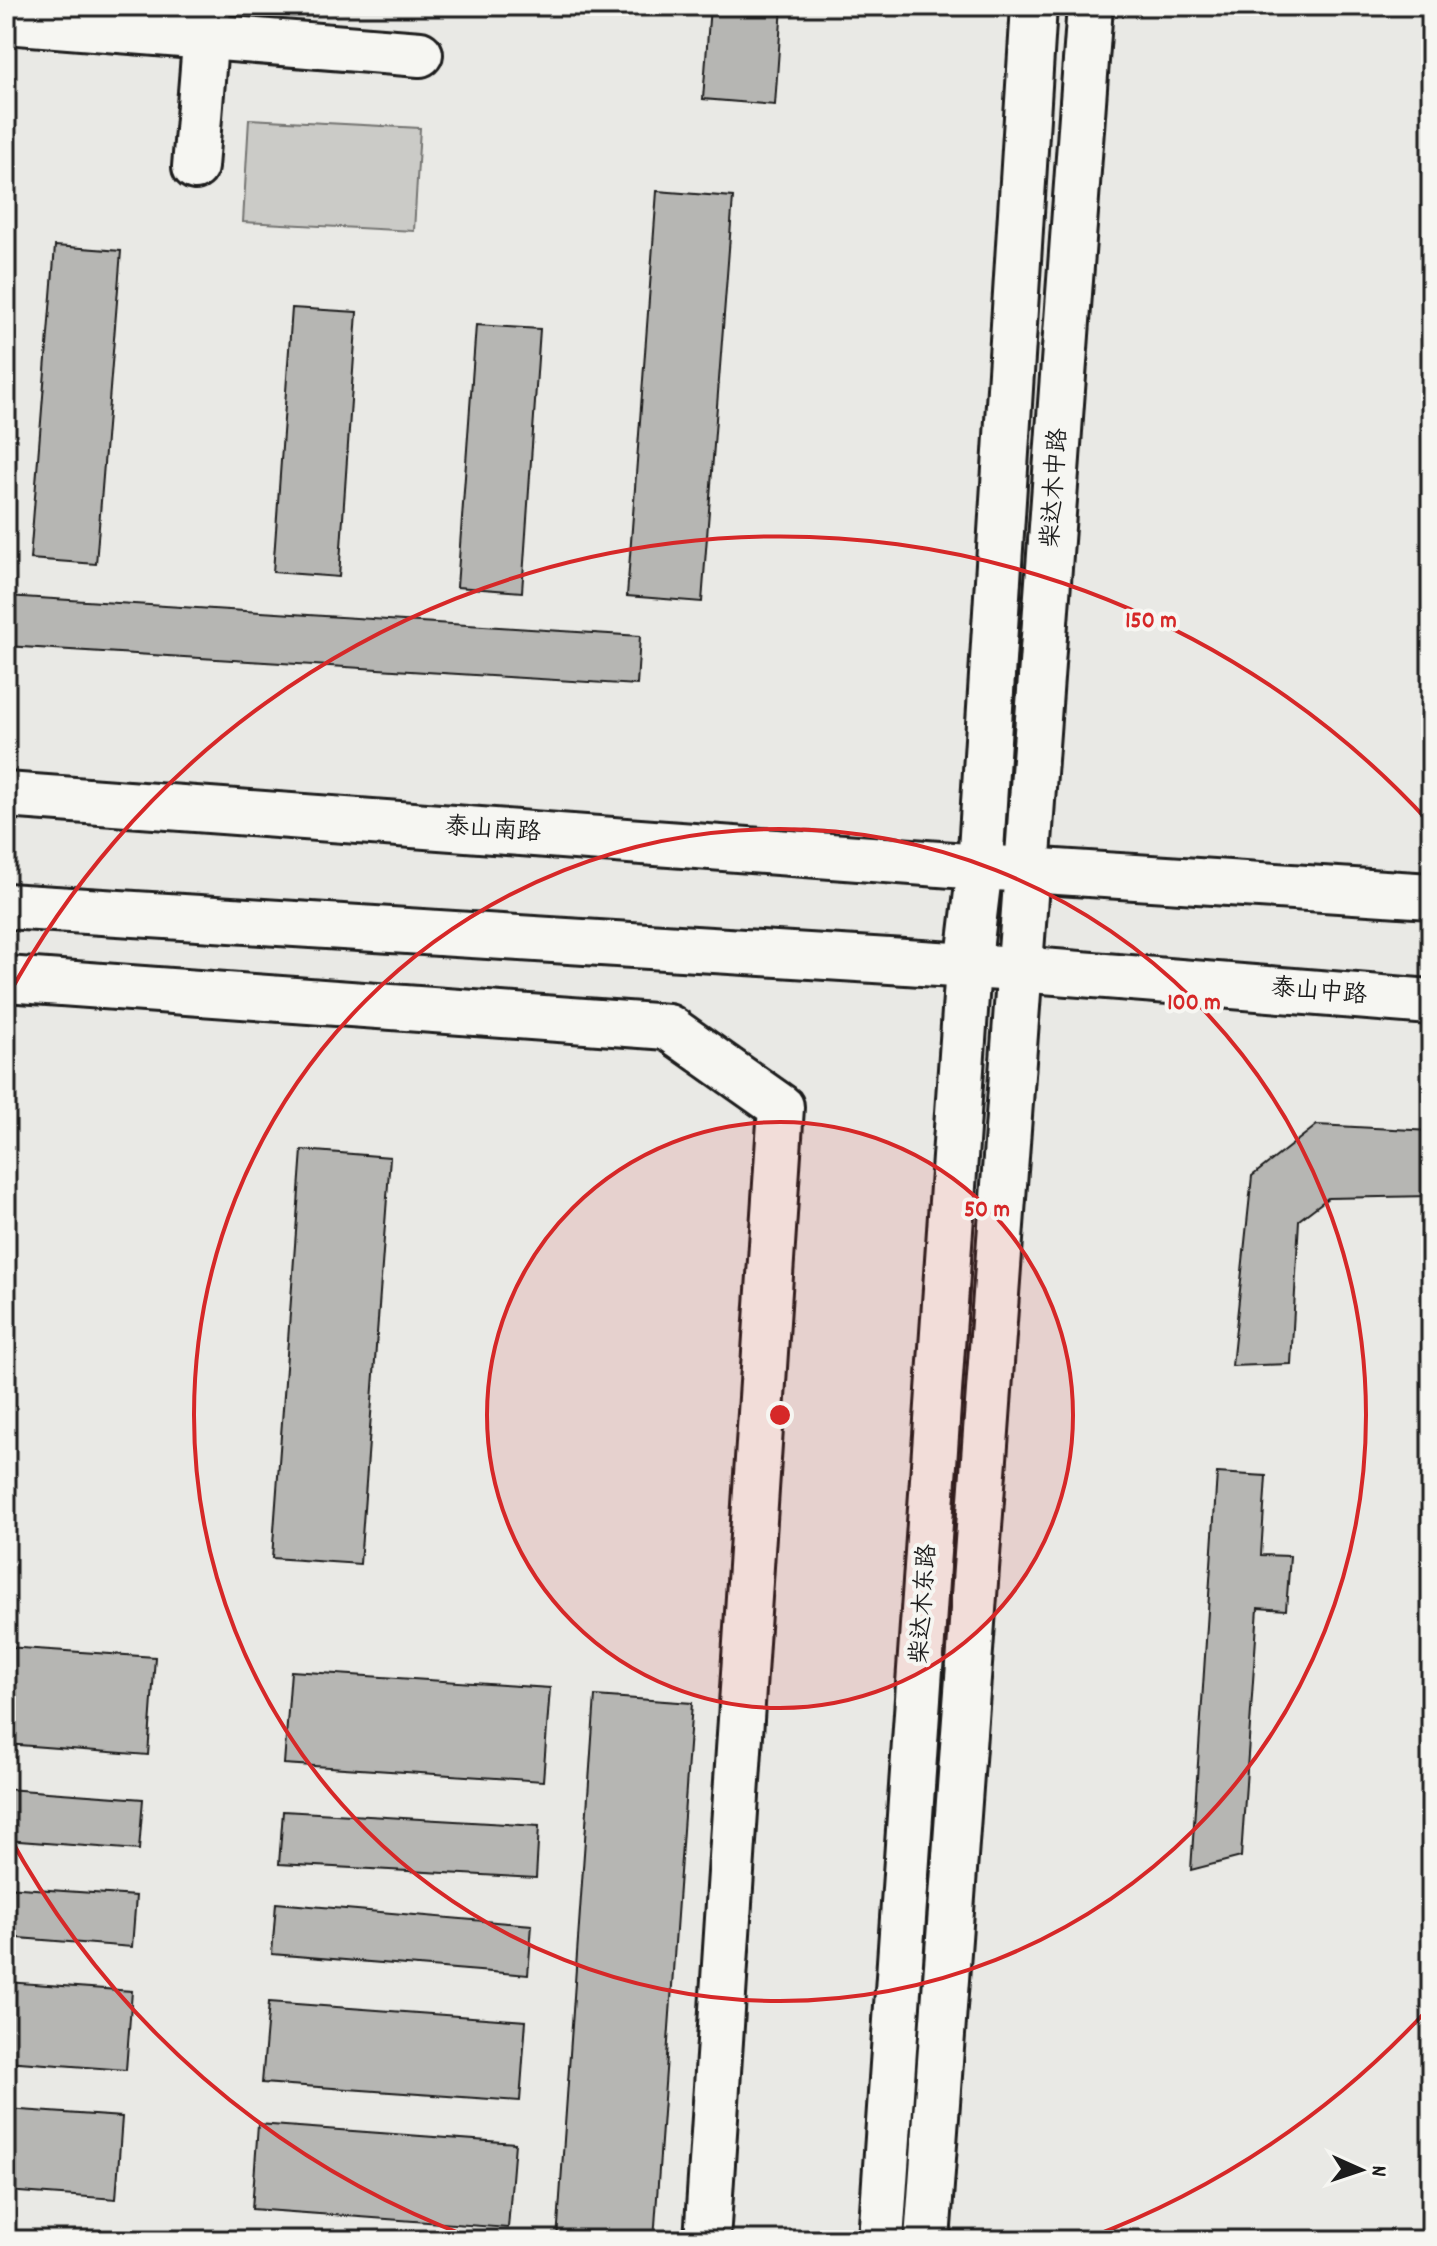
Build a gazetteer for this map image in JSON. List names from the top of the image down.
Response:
{
  "streets": {
    "main road": [
      "柴达木中路",
      "泰山南路",
      "泰山中路",
      "柴达木东路"
    ]
  },
  "crossings": [
    ["柴达木中路", "泰山中路"],
    ["柴达木中路", "柴达木东路"],
    ["泰山中路", "柴达木东路"]
  ],
  "north": "right",
  "rings": ["150 m", "100 m", "50 m"]
}
